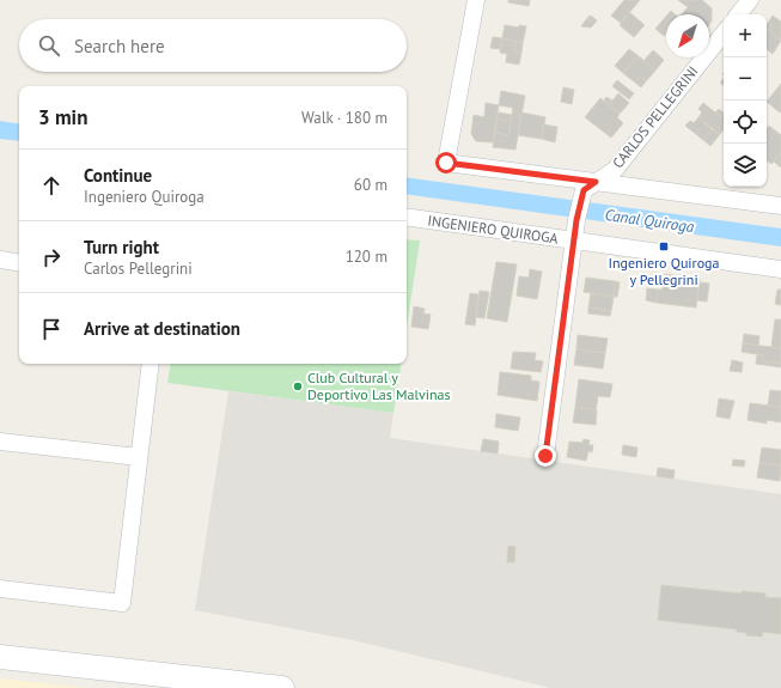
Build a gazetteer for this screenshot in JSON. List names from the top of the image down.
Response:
{
  "streets": {
    "street": ["CARLOS PELLEGRINI", "INGENIERO QUIROGA"]
  },
  "crossings": [
    ["CARLOS PELLEGRINI", "INGENIERO QUIROGA"]
  ],
  "water": ["Canal Quiroga"],
  "places": {
    "transit": ["Ingeniero Quiroga y Pellegrini"],
    "other": ["Club Cultural y Deportivo Las Malvinas"]
  },
  "north": "bottom left",
  "page": {
    "map_buttons": ["+", "−"],
    "search": "Search here",
    "heading": ["3 min", "Walk · 180 m"],
    "list": [
      ["Continue", "Ingeniero Quiroga", "60 m"],
      ["Turn right", "Carlos Pellegrini", "120 m"],
      "Arrive at destination"
    ]
  }
}
